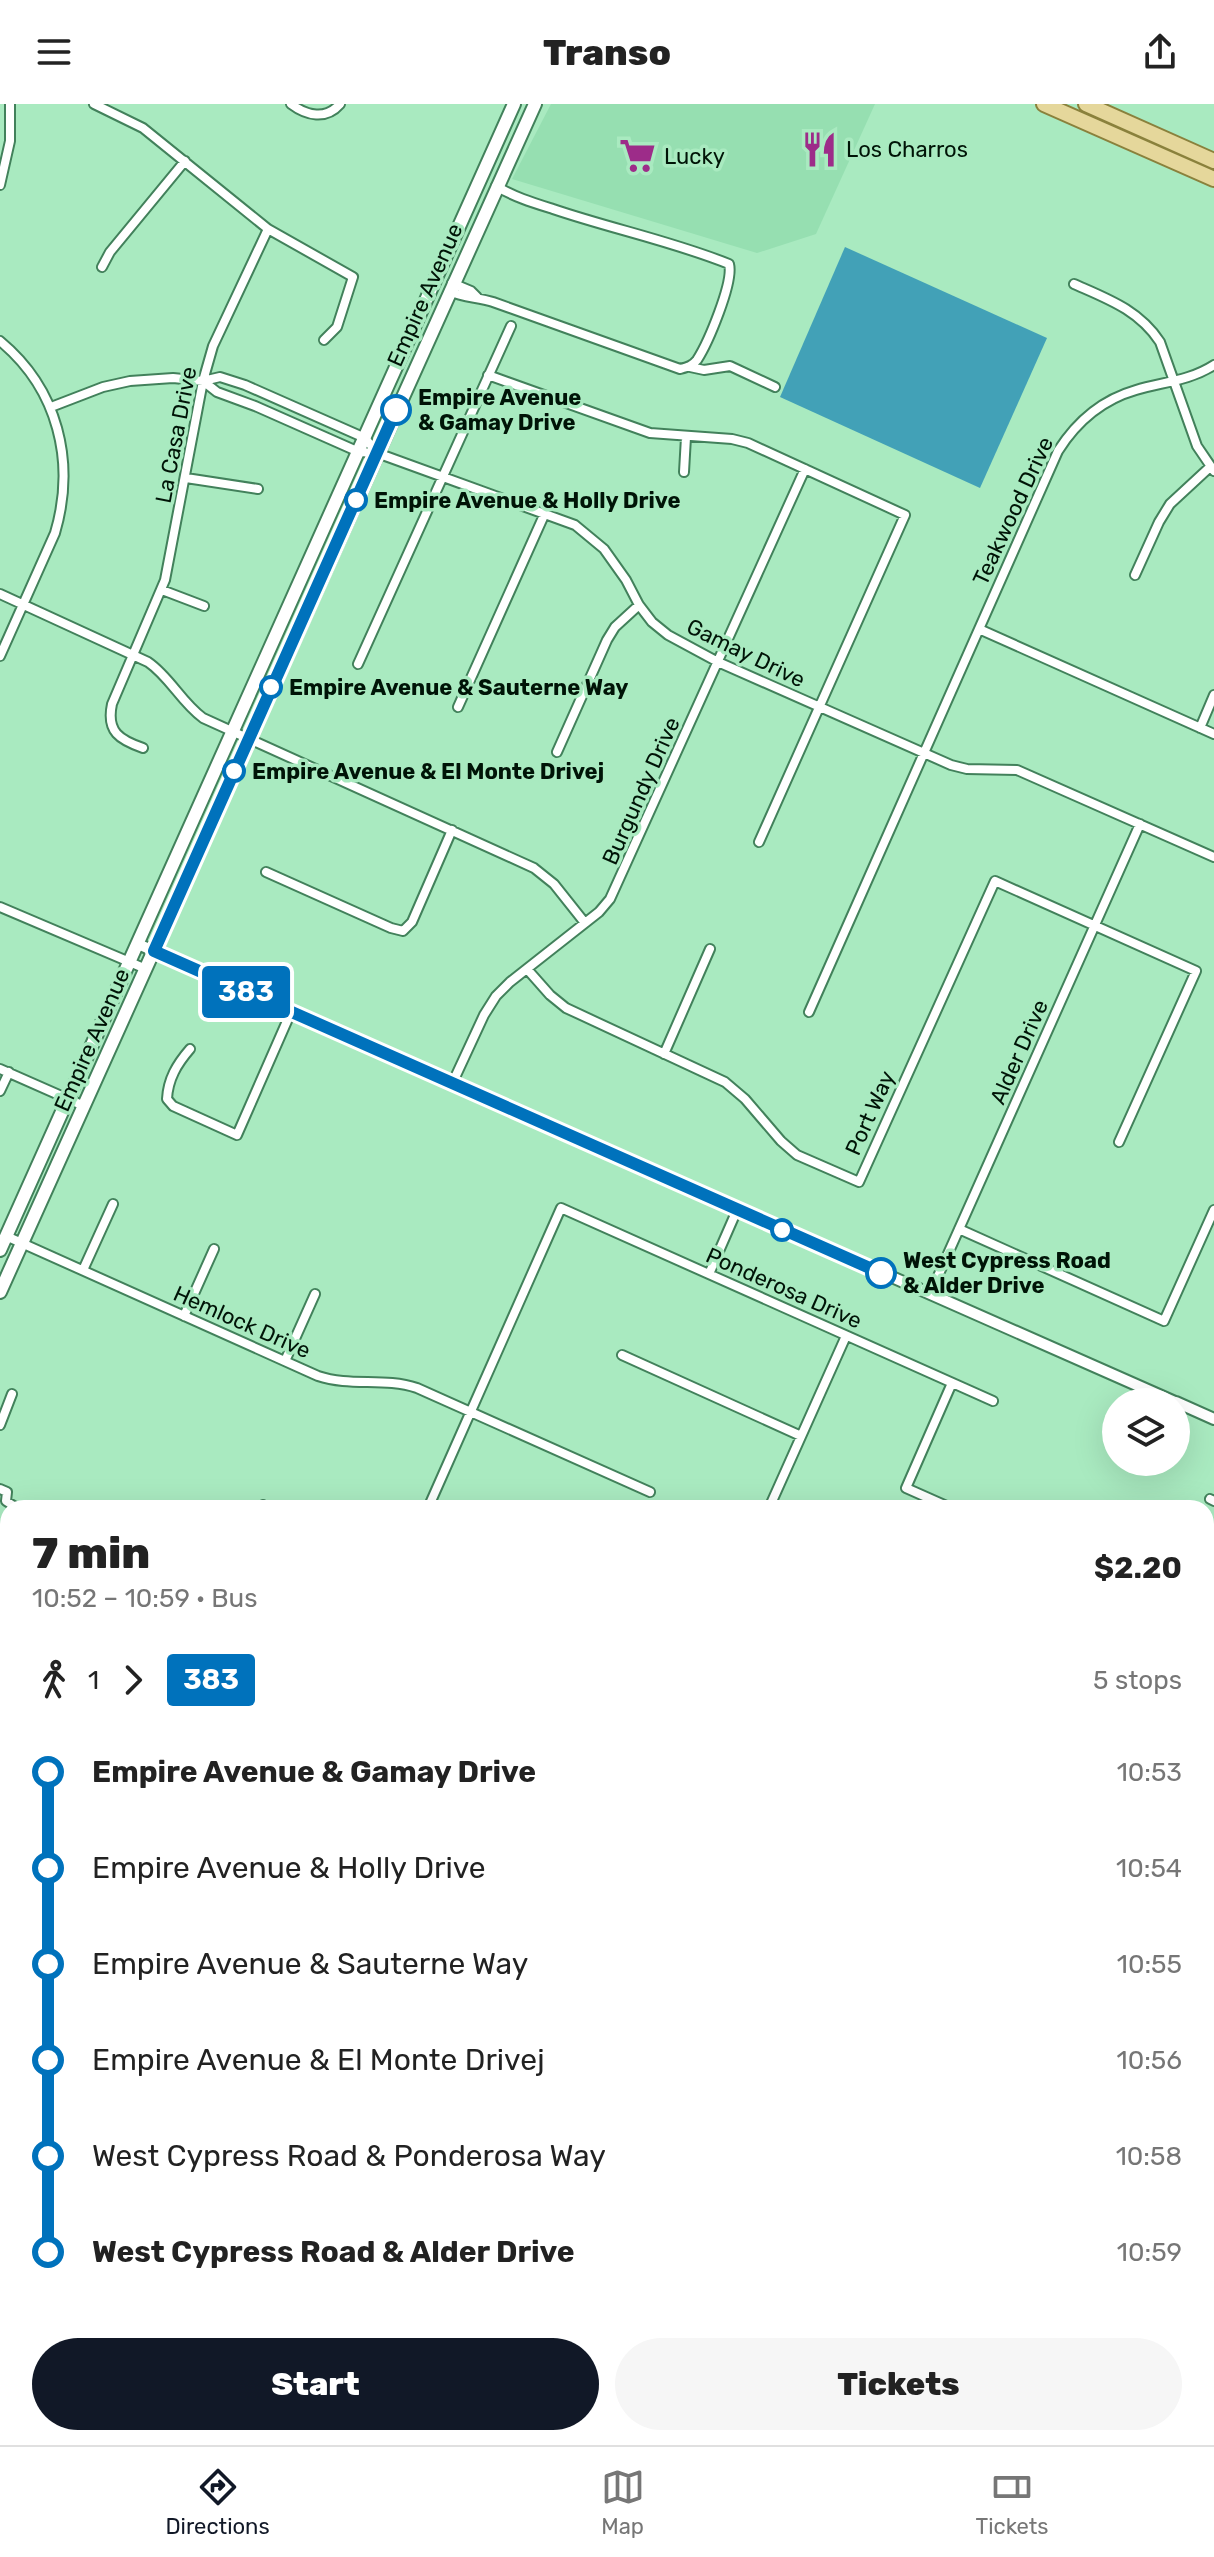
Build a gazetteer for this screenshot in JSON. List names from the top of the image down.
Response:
{
  "streets": {
    "main road": ["Empire Avenue"],
    "street": [
      "La Casa Drive",
      "Teakwood Drive",
      "Gamay Drive",
      "Burgundy Drive",
      "Alder Drive",
      "Port Way",
      "Ponderosa Drive",
      "Hemlock Drive"
    ]
  },
  "crossings": [
    ["Empire Avenue", "Gamay Drive"],
    ["Empire Avenue", "Hemlock Drive"],
    ["Teakwood Drive", "Gamay Drive"],
    ["Gamay Drive", "Burgundy Drive"],
    ["Gamay Drive", "Alder Drive"],
    ["Burgundy Drive", "Port Way"],
    ["Alder Drive", "Port Way"],
    ["Ponderosa Drive", "Hemlock Drive"]
  ],
  "places": {
    "restaurant": ["Los Charros"],
    "supermarket": ["Lucky"],
    "other": [
      "Empire Avenue & Gamay Drive",
      "Empire Avenue & Holly Drive",
      "Empire Avenue & Sauterne Way",
      "Empire Avenue & El Monte Drivej",
      "West Cypress Road & Alder Drive"
    ]
  },
  "lines": ["bus line 383"],
  "page": {
    "header": "Transo",
    "on_map": "383",
    "heading": ["7 min", "10:52 – 10:59 · Bus", "$2.20"],
    "legs": ["1", "383", "5 stops"],
    "list": [
      {
        "name": "Empire Avenue & Gamay Drive",
        "value": "10:53"
      },
      {
        "name": "Empire Avenue & Holly Drive",
        "value": "10:54"
      },
      {
        "name": "Empire Avenue & Sauterne Way",
        "value": "10:55"
      },
      {
        "name": "Empire Avenue & El Monte Drivej",
        "value": "10:56"
      },
      {
        "name": "West Cypress Road & Ponderosa Way",
        "value": "10:58"
      },
      {
        "name": "West Cypress Road & Alder Drive",
        "value": "10:59"
      }
    ],
    "buttons": ["Start", "Tickets"],
    "tabs": ["Directions", "Map", "Tickets"]
  }
}
